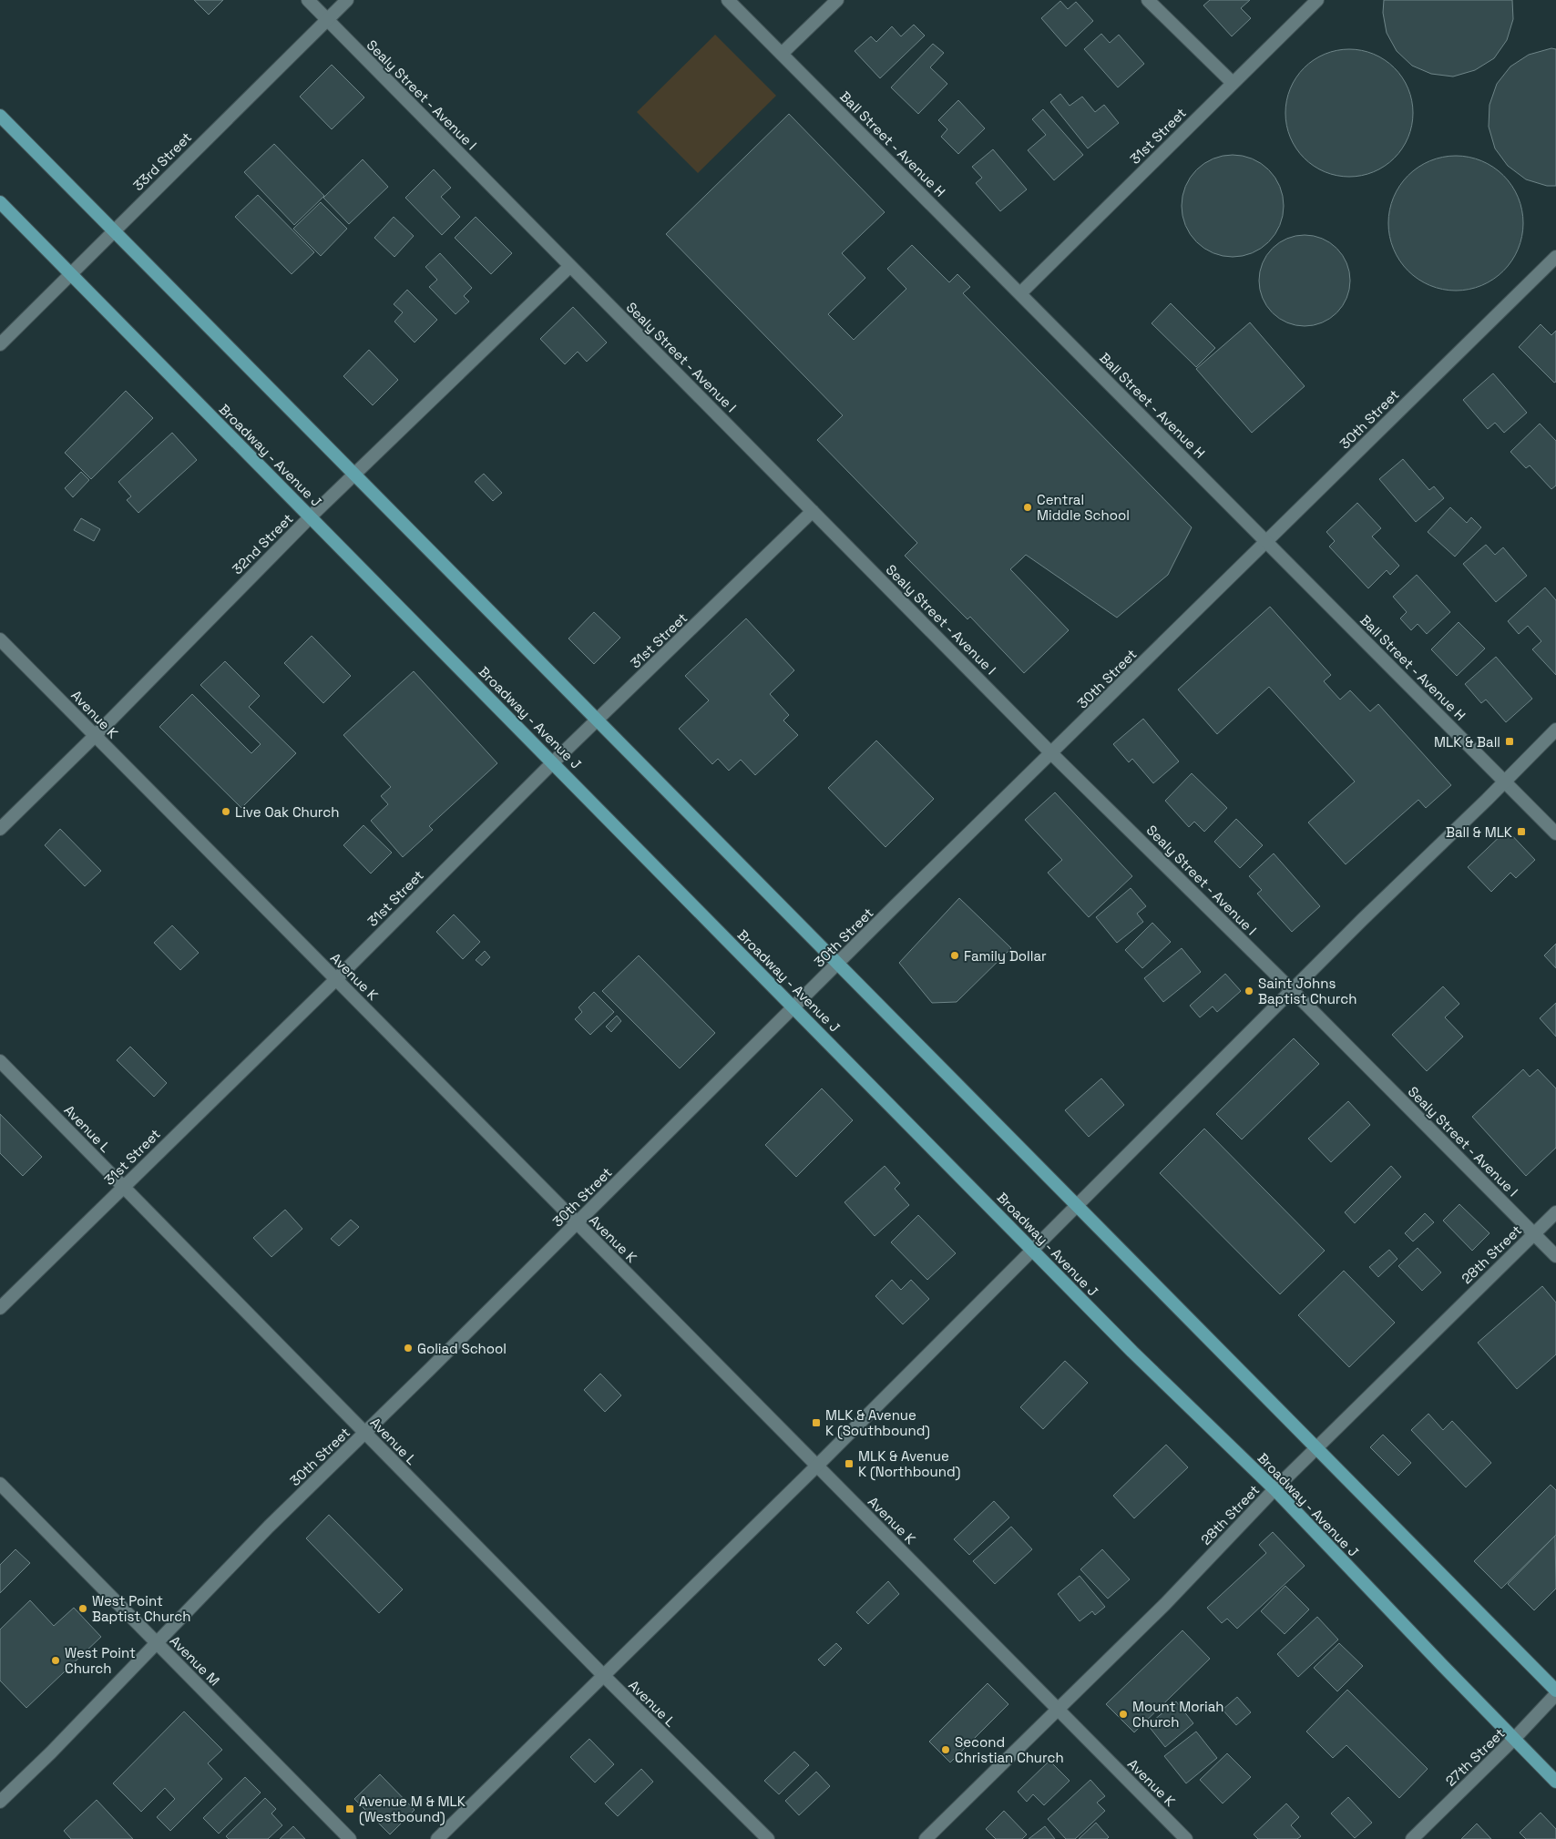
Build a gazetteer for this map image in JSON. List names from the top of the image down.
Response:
{
  "streets": {
    "main road": ["Broadway - Avenue J"],
    "street": [
      "Sealy Street - Avenue I",
      "31st Street",
      "Ball Street - Avenue H",
      "33rd Street",
      "30th Street",
      "32nd Street",
      "Avenue K",
      "Avenue L",
      "28th Street",
      "Avenue M",
      "27th Street"
    ]
  },
  "crossings": [
    ["Sealy Street - Avenue I", "31st Street"],
    ["Sealy Street - Avenue I", "33rd Street"],
    ["Sealy Street - Avenue I", "30th Street"],
    ["Sealy Street - Avenue I", "32nd Street"],
    ["Sealy Street - Avenue I", "28th Street"],
    ["31st Street", "Ball Street - Avenue H"],
    ["31st Street", "Broadway - Avenue J"],
    ["31st Street", "Avenue K"],
    ["31st Street", "Avenue L"],
    ["Ball Street - Avenue H", "30th Street"],
    ["33rd Street", "Broadway - Avenue J"],
    ["30th Street", "Broadway - Avenue J"],
    ["30th Street", "Avenue K"],
    ["30th Street", "Avenue L"],
    ["30th Street", "Avenue M"],
    ["Broadway - Avenue J", "32nd Street"],
    ["Broadway - Avenue J", "28th Street"],
    ["Broadway - Avenue J", "27th Street"],
    ["32nd Street", "Avenue K"],
    ["Avenue K", "28th Street"]
  ],
  "places": {
    "other": [
      "Central Middle School",
      "Live Oak Church",
      "Family Dollar",
      "Saint Johns Baptist Church",
      "Goliad School",
      "West Point Baptist Church",
      "West Point Church",
      "Mount Moriah Church",
      "Second Christian Church"
    ],
    "transit": [
      "MLK & Ball",
      "Ball & MLK",
      "MLK & Avenue K (Southbound)",
      "MLK & Avenue K (Northbound)",
      "Avenue M & MLK (Westbound)"
    ]
  }
}
